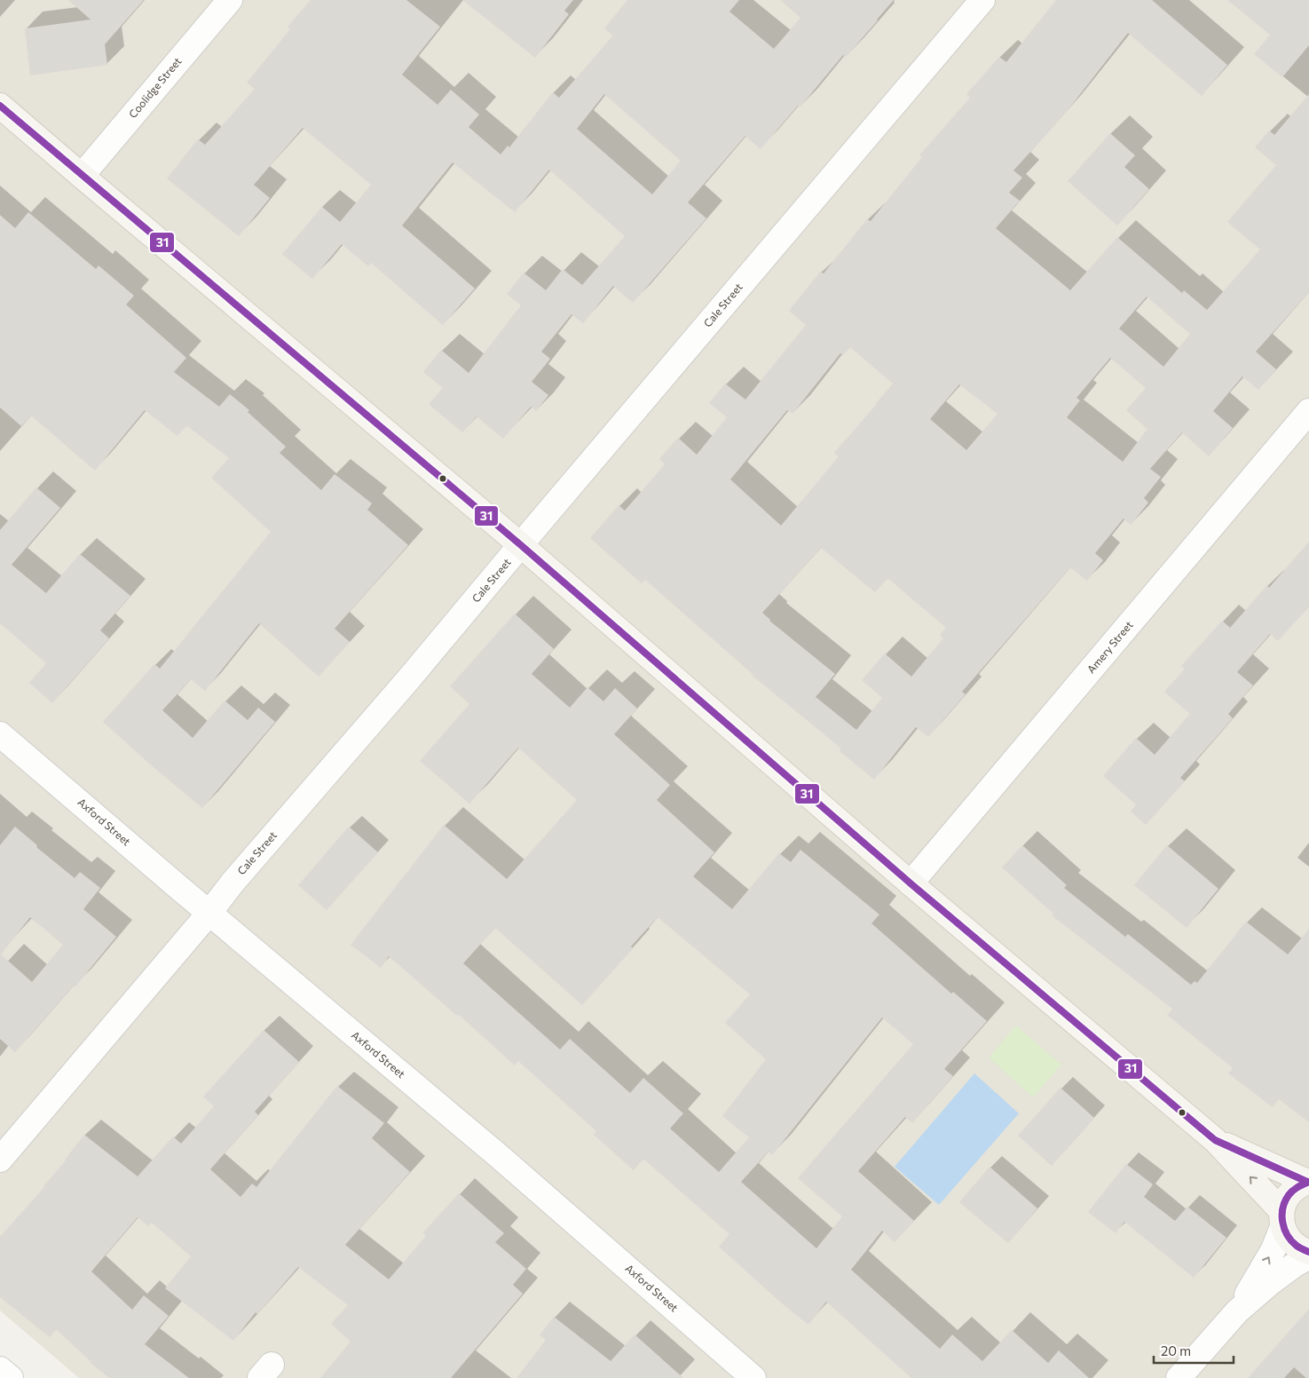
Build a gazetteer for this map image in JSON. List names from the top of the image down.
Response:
{
  "streets": {
    "street": [
      "Coolidge Street",
      "Cale Street",
      "Amery Street",
      "Axford Street"
    ]
  },
  "crossings": [
    ["Cale Street", "Axford Street"]
  ],
  "lines": ["transit line 31"],
  "scale_bar": "20 m"
}
